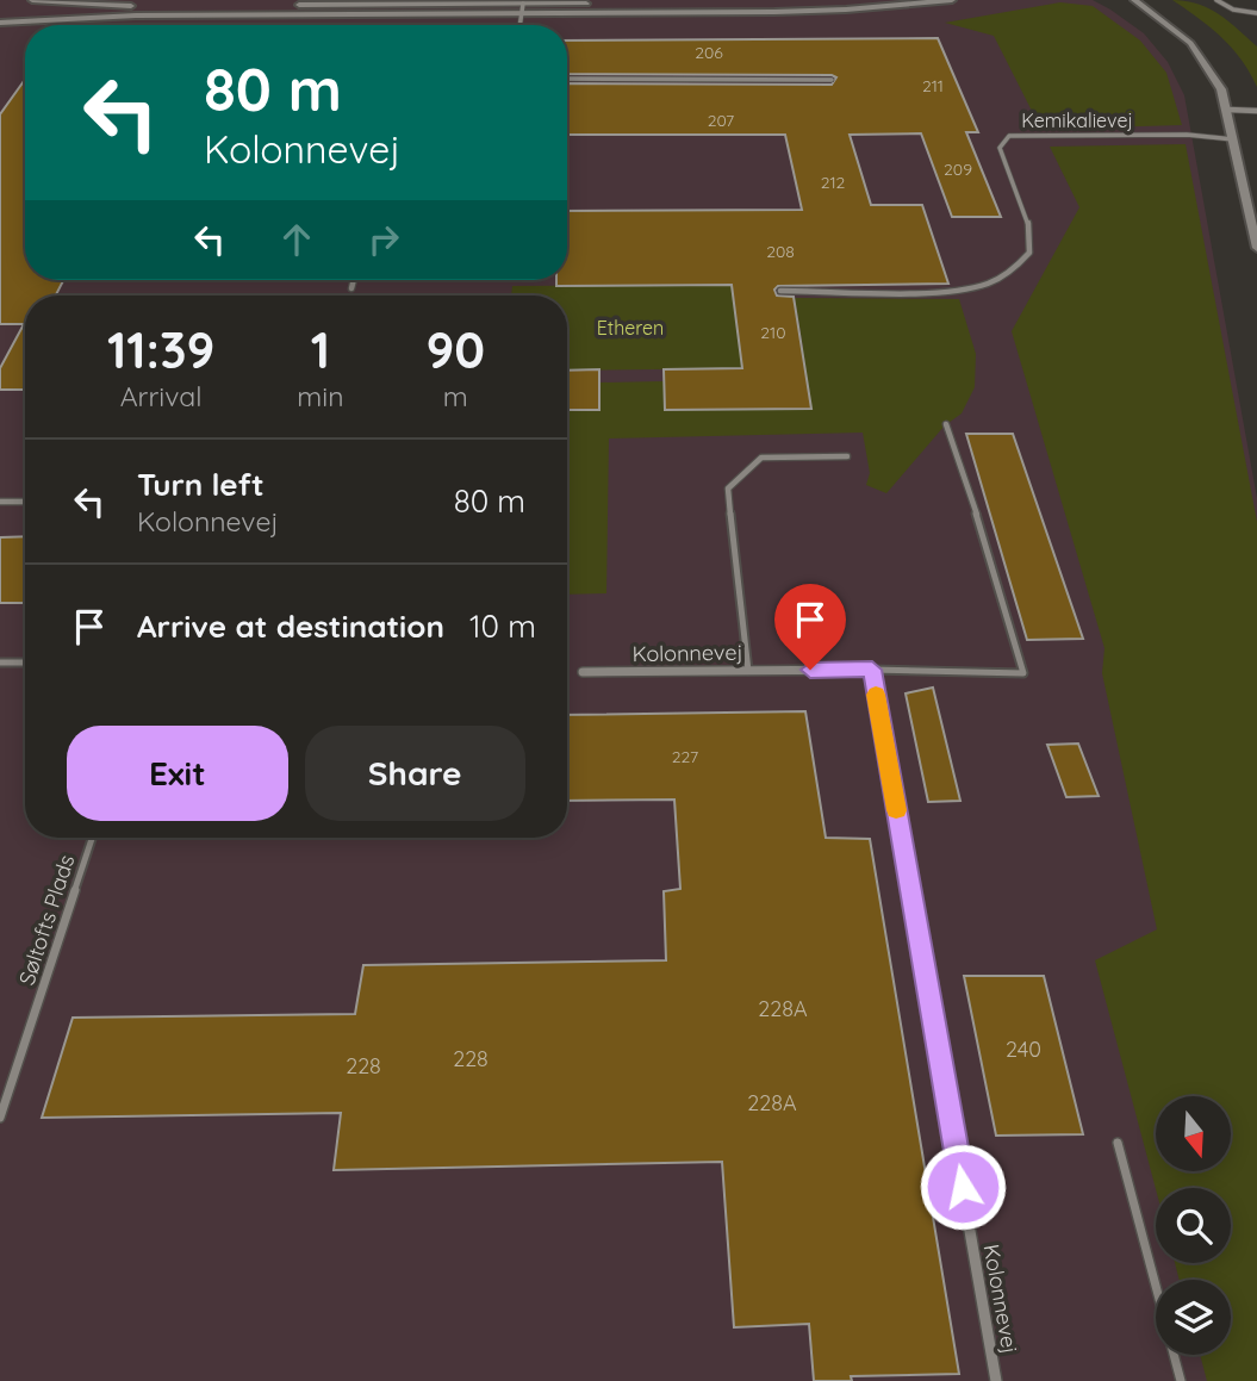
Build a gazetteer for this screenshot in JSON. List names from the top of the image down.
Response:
{
  "streets": {
    "street": ["Kolonnevej"],
    "lane": ["Kemikalievej", "Søltofts Plads"]
  },
  "parks": ["Etheren"],
  "house_numbers": [
    "206",
    "211",
    "207",
    "209",
    "212",
    "208",
    "210",
    "227",
    "228A",
    "240",
    "228",
    "228",
    "228A"
  ],
  "north": "bottom",
  "page": {
    "turn": ["80 m", "Kolonnevej"],
    "eta": [
      "11:39",
      "Arrival",
      "1",
      "min",
      "90",
      "m"
    ],
    "list": [
      {
        "name": "Turn left",
        "note": "Kolonnevej",
        "value": "80 m"
      },
      {
        "name": "Arrive at destination",
        "value": "10 m"
      }
    ],
    "buttons": ["Exit", "Share"]
  }
}
